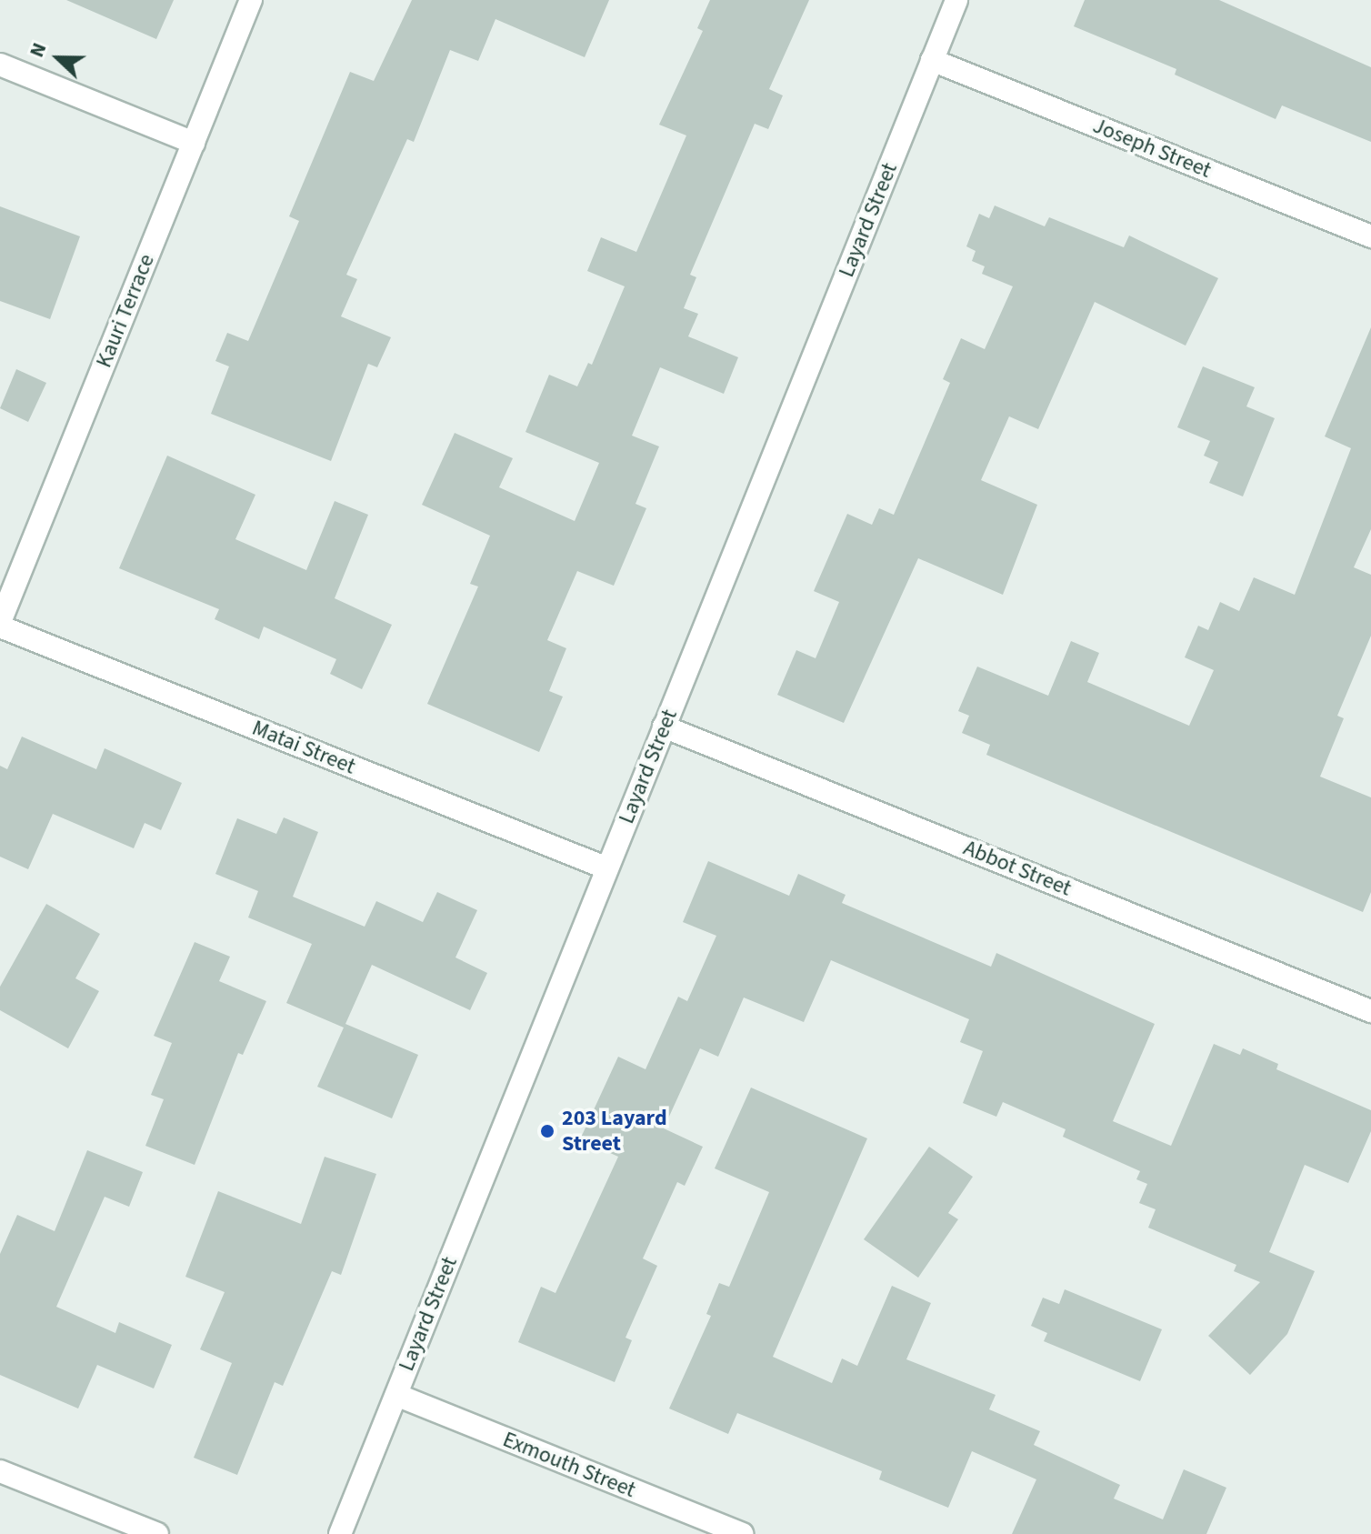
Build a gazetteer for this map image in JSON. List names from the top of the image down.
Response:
{
  "streets": {
    "street": [
      "Joseph Street",
      "Layard Street",
      "Kauri Terrace",
      "Matai Street",
      "Abbot Street",
      "Exmouth Street"
    ]
  },
  "crossings": [
    ["Joseph Street", "Layard Street"],
    ["Layard Street", "Matai Street"],
    ["Layard Street", "Abbot Street"],
    ["Layard Street", "Exmouth Street"],
    ["Kauri Terrace", "Matai Street"]
  ],
  "places": ["203 Layard Street"],
  "north": "left"
}
